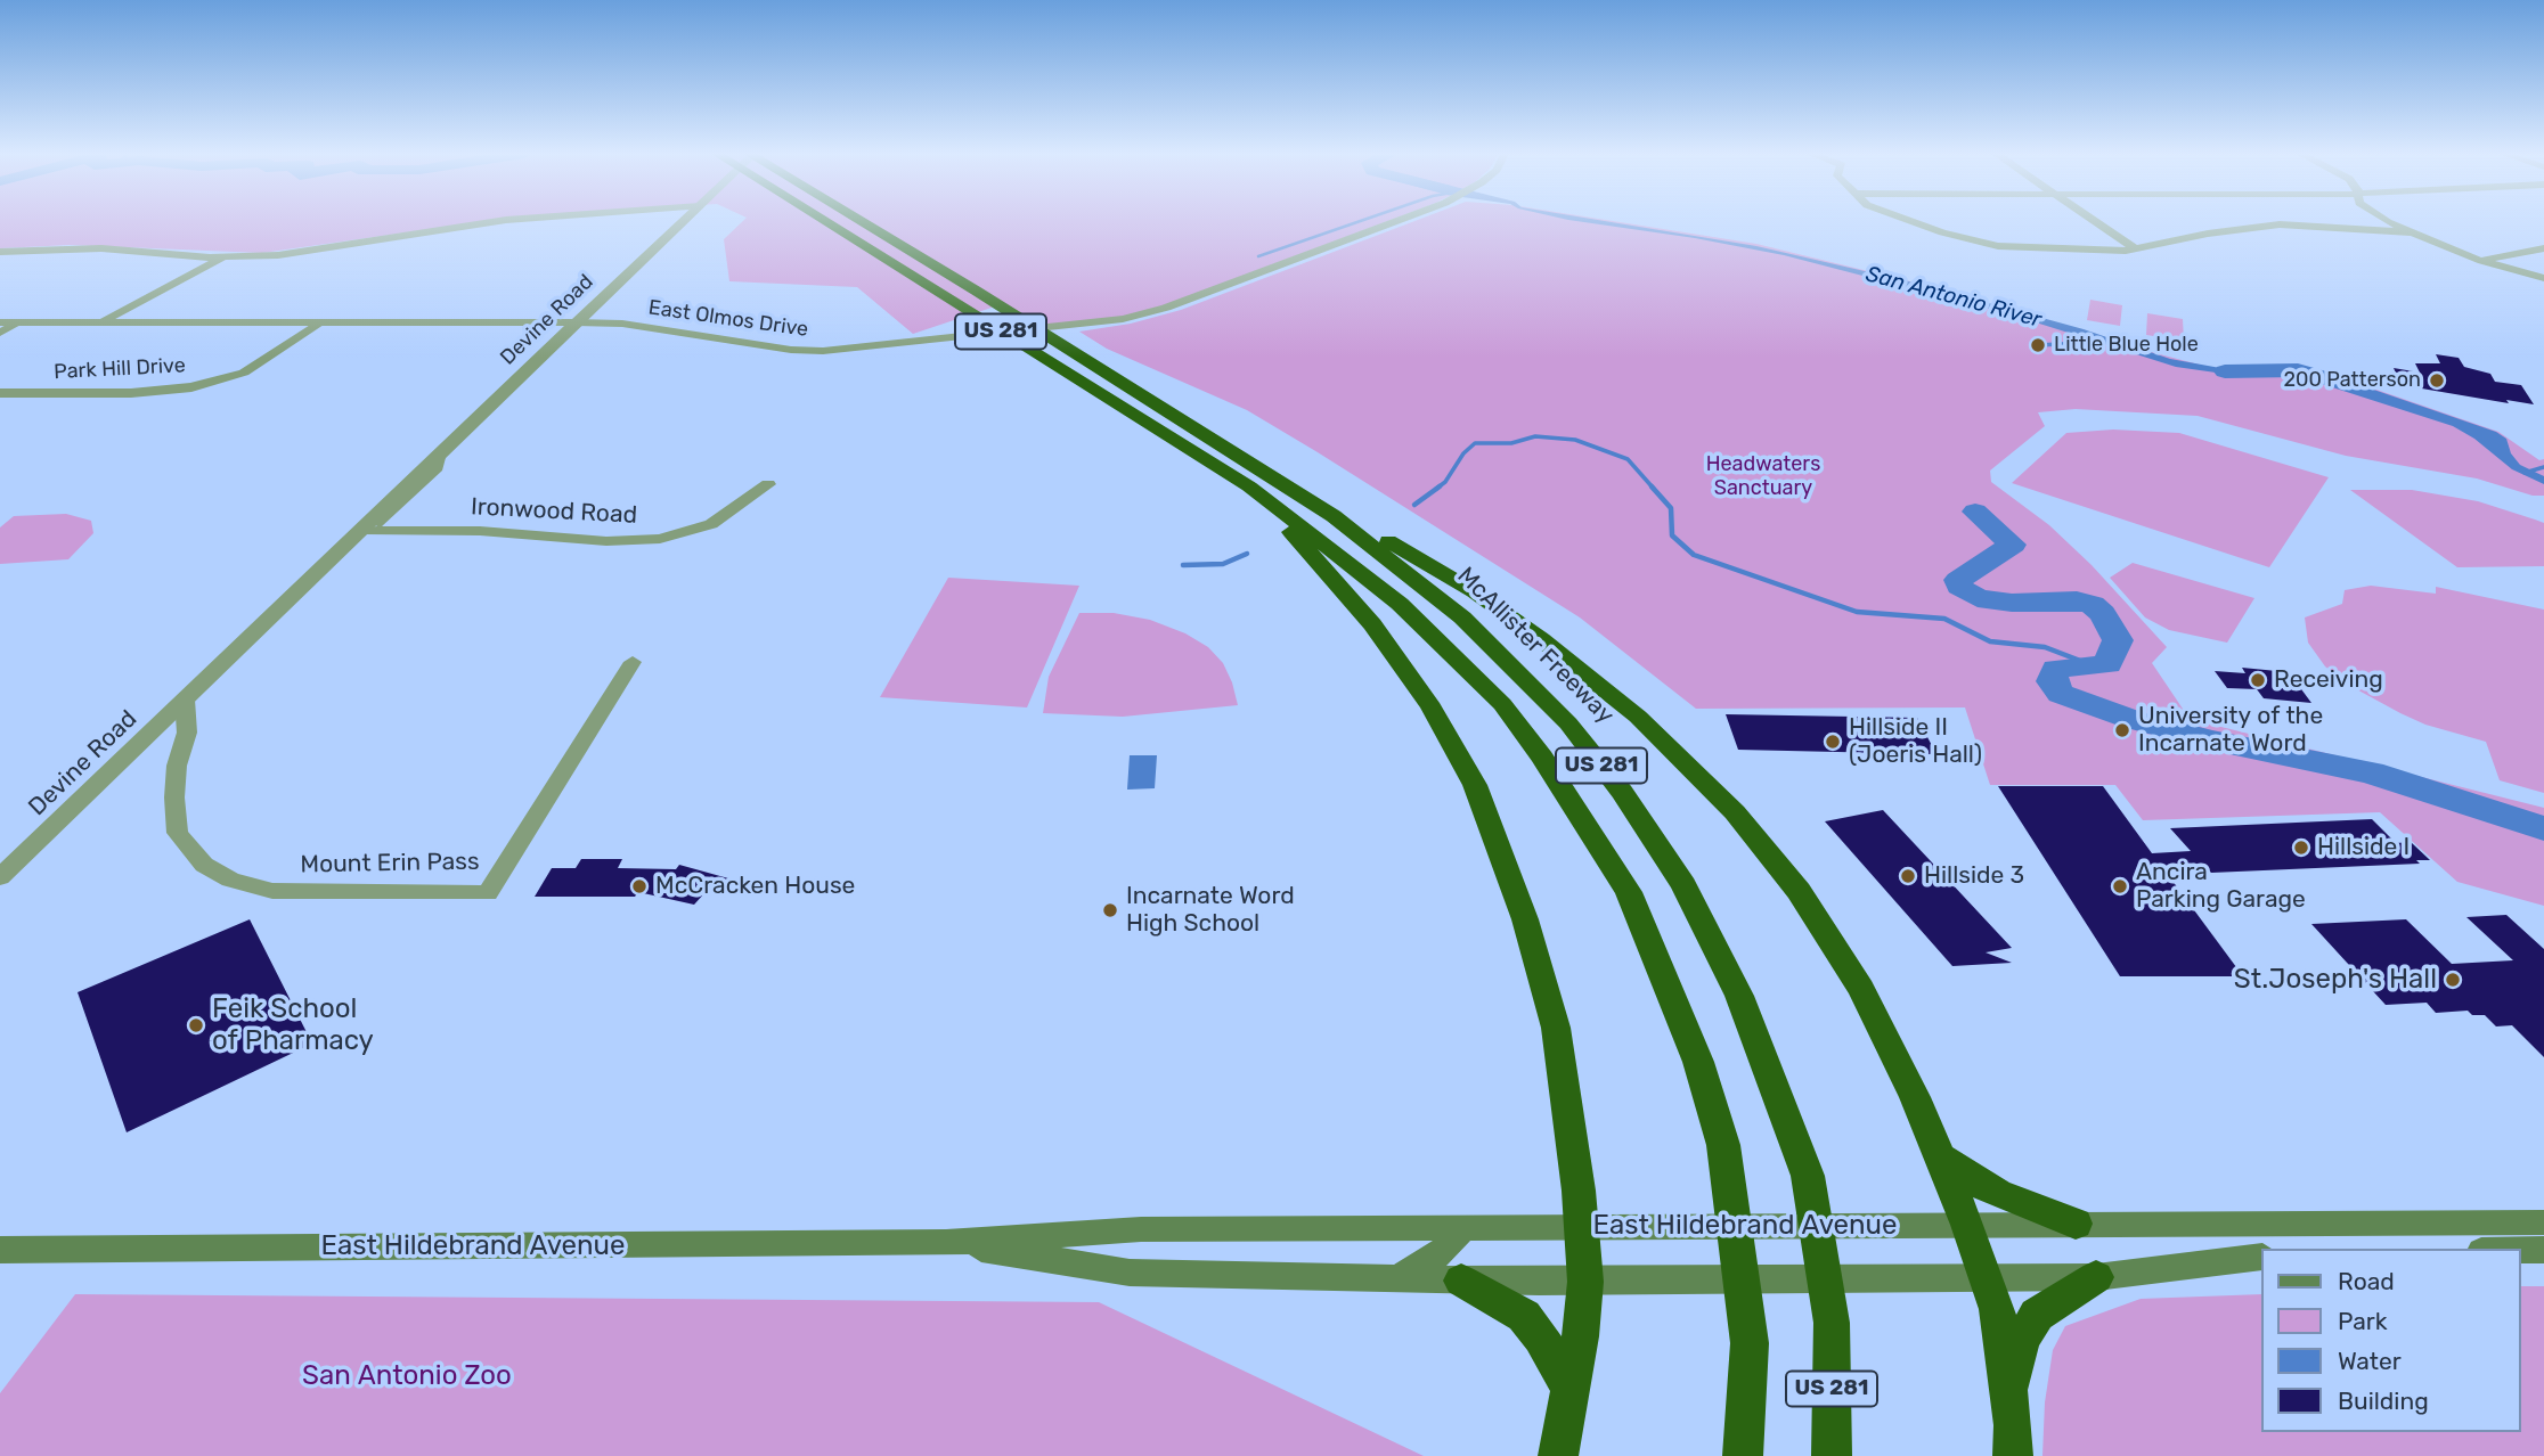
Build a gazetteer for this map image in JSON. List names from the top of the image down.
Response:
{
  "streets": {
    "highway": ["US 281", "McAllister Freeway"],
    "main road": ["East Hildebrand Avenue"],
    "street": [
      "East Olmos Drive",
      "Devine Road",
      "Park Hill Drive",
      "Ironwood Road",
      "Mount Erin Pass"
    ]
  },
  "crossings": [
    ["East Olmos Drive", "Devine Road"],
    ["East Olmos Drive", "Park Hill Drive"],
    ["Devine Road", "Ironwood Road"],
    ["Devine Road", "Mount Erin Pass"]
  ],
  "water": ["San Antonio River"],
  "parks": ["Headwaters Sanctuary", "San Antonio Zoo"],
  "places": [
    "Little Blue Hole",
    "200 Patterson",
    "Receiving",
    "University of the Incarnate Word",
    "Hillside II (Joeris Hall)",
    "Hillside I",
    "Hillside 3",
    "McCracken House",
    "Ancira Parking Garage",
    "Incarnate Word High School",
    "St.Joseph's Hall",
    "Feik School of Pharmacy"
  ],
  "legend": [
    "Road",
    "Park",
    "Water",
    "Building"
  ]
}
